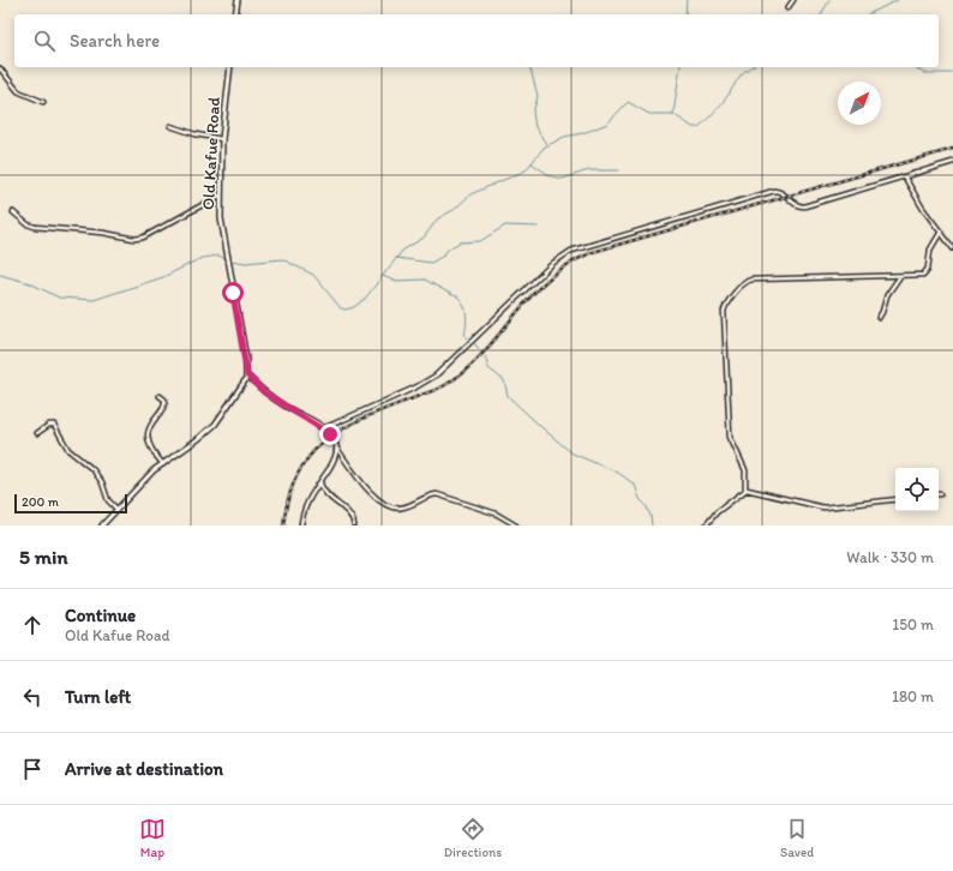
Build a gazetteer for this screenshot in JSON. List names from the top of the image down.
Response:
{
  "streets": {
    "street": ["Old Kafue Road"]
  },
  "scale_bar": "200 m",
  "north": "top right",
  "page": {
    "search": "Search here",
    "scale": "200 m",
    "heading": ["5 min", "Walk · 330 m"],
    "list": [
      ["Continue", "Old Kafue Road", "150 m"],
      ["Turn left", "180 m"],
      "Arrive at destination"
    ],
    "nav": ["Map", "Directions", "Saved"]
  }
}
